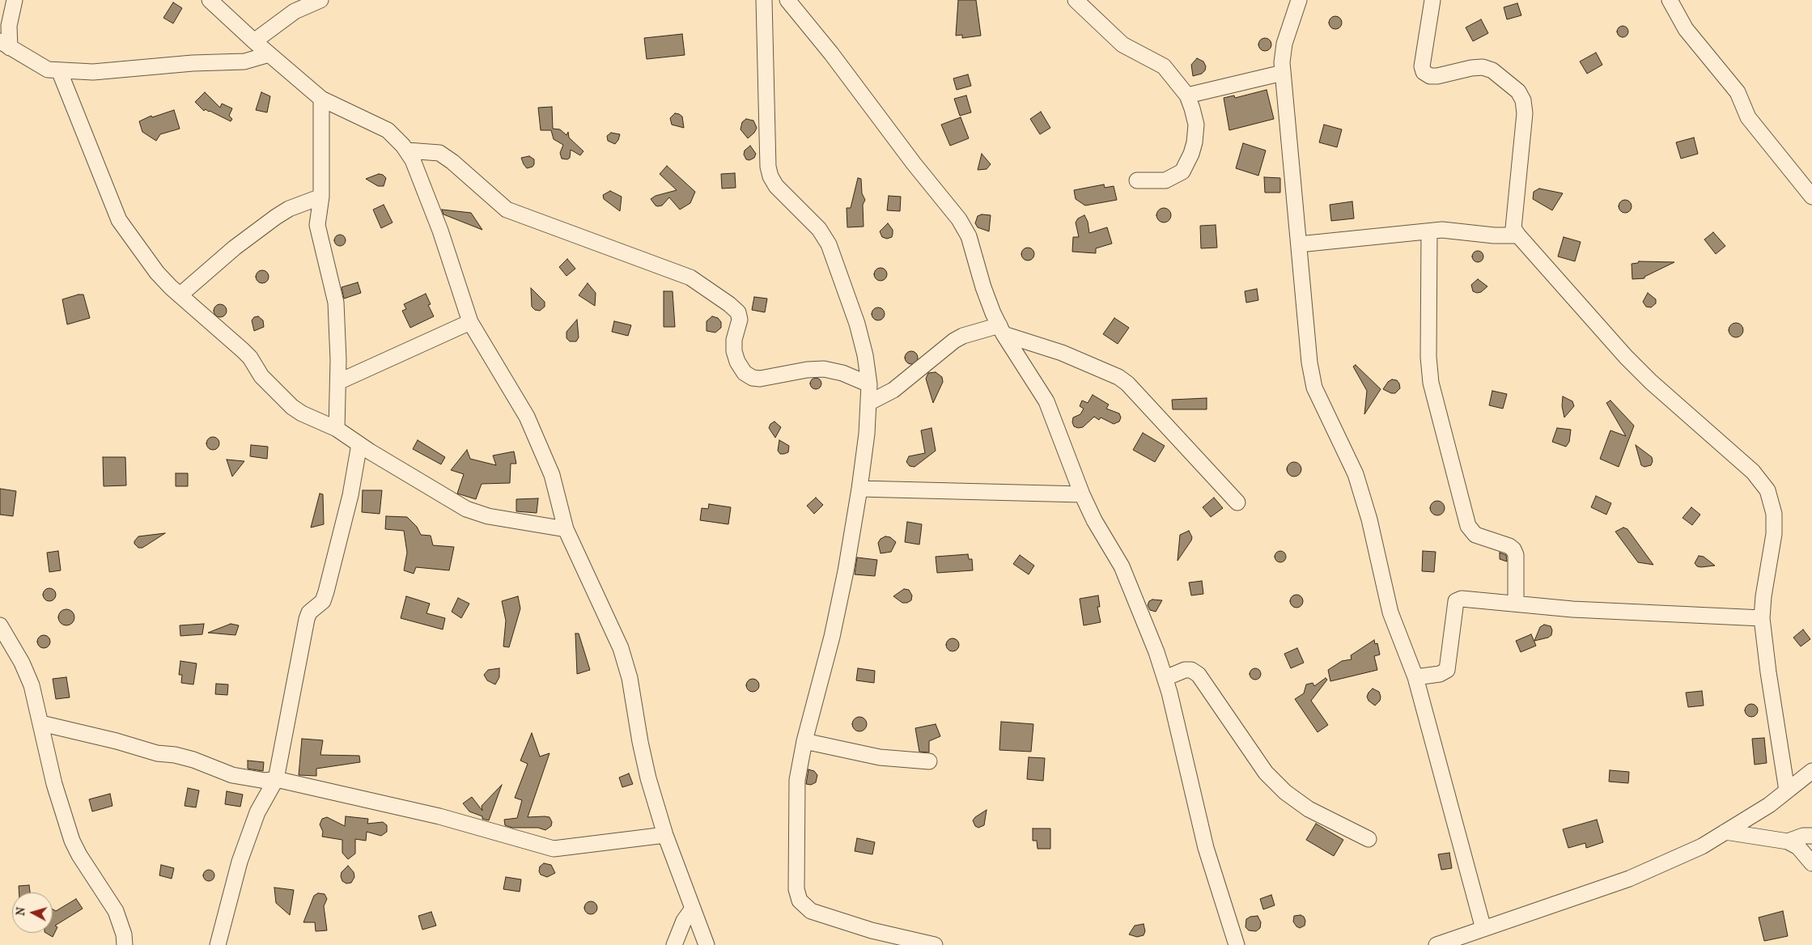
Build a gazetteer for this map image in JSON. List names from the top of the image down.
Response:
{
  "north": "left"
}
